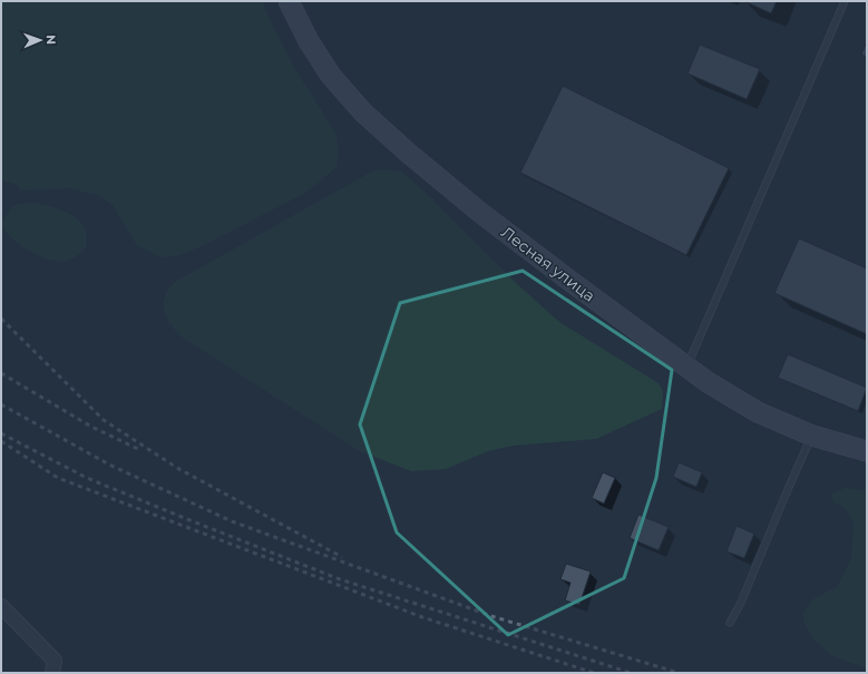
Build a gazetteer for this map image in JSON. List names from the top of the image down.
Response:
{
  "streets": {
    "street": ["Лесная улица"]
  },
  "north": "right"
}
